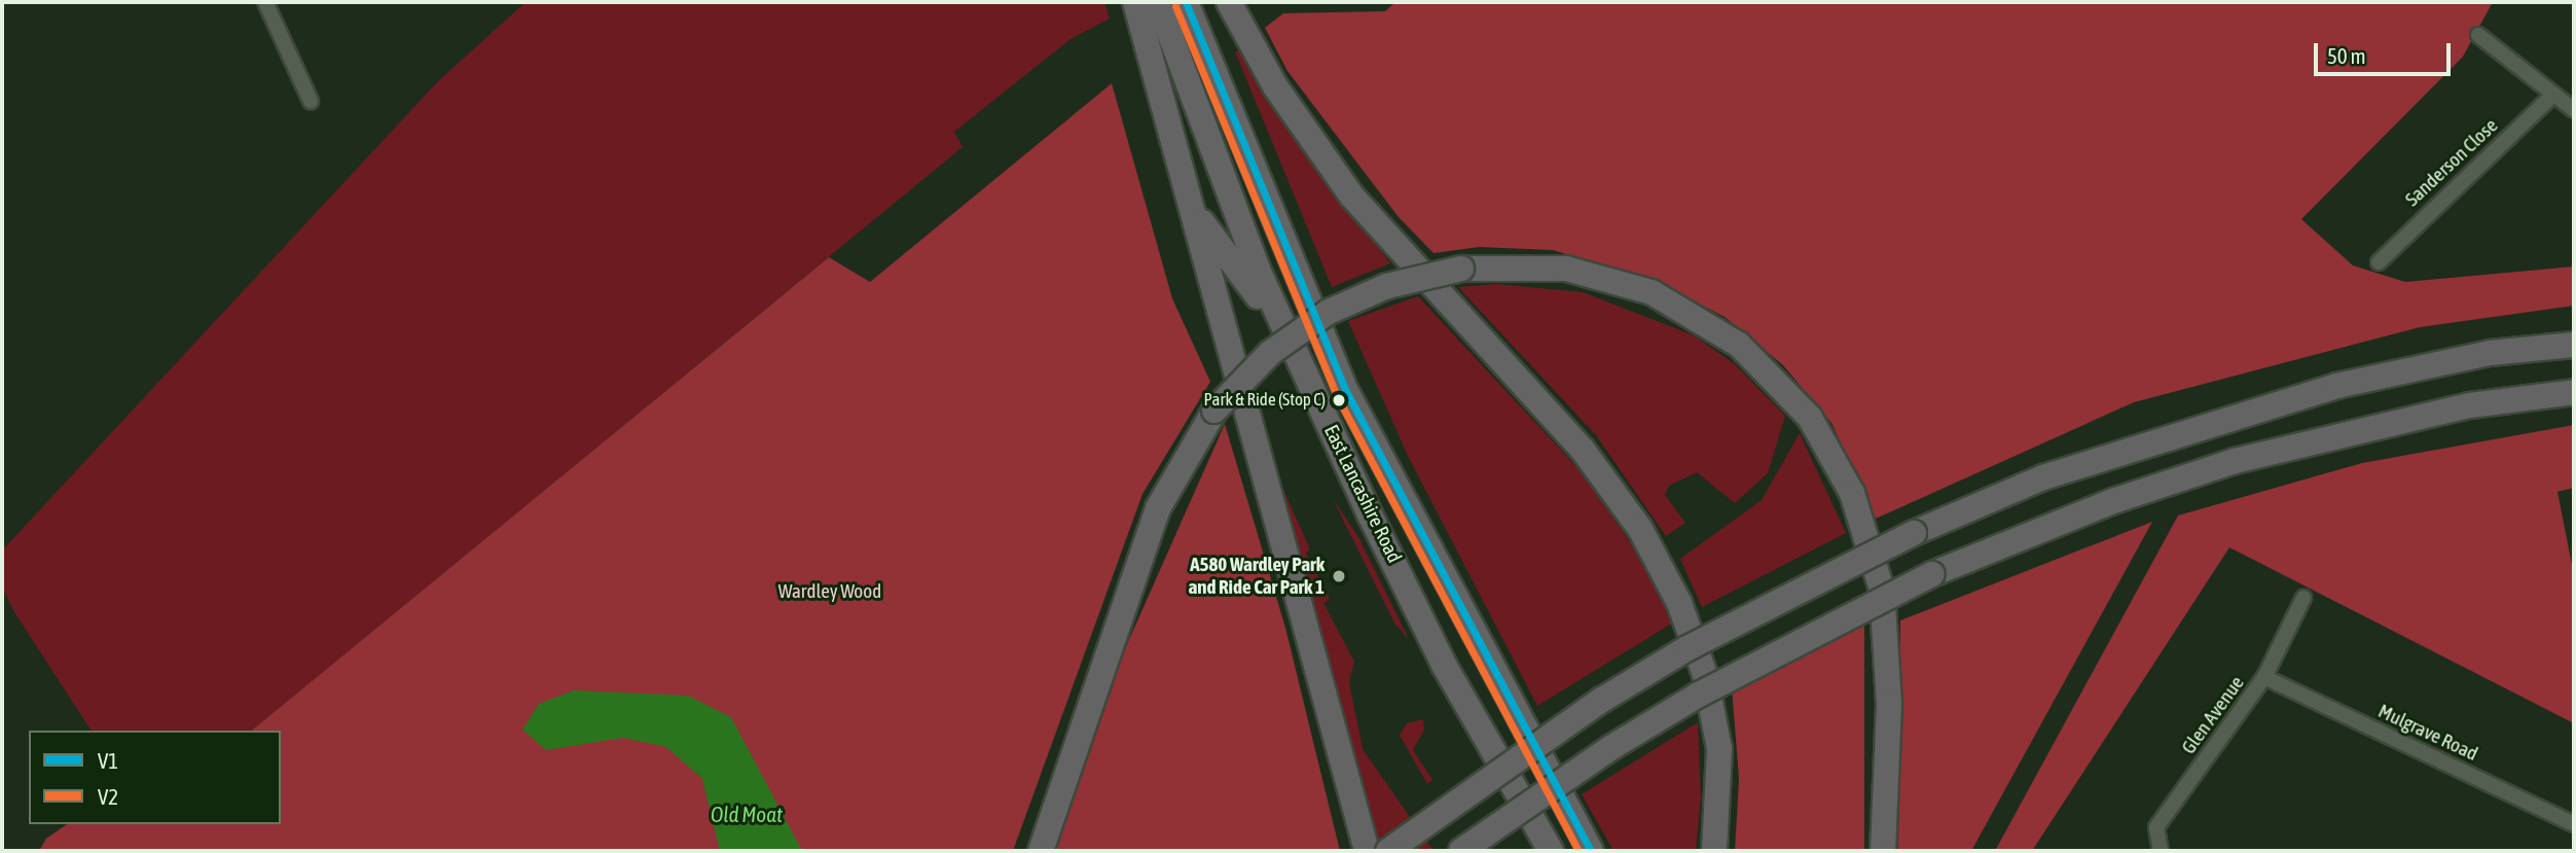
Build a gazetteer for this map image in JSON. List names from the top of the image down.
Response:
{
  "streets": {
    "highway": ["East Lancashire Road"],
    "street": ["Sanderson Close", "Glen Avenue", "Mulgrave Road"]
  },
  "crossings": [
    ["Glen Avenue", "Mulgrave Road"]
  ],
  "water": ["Old Moat"],
  "parks": ["Wardley Wood"],
  "places": ["Park & Ride (Stop C)", "A580 Wardley Park and Ride Car Park 1"],
  "lines": ["transit line V1", "transit line V2"],
  "legend": ["V1", "V2"],
  "scale_bar": "50 m"
}
